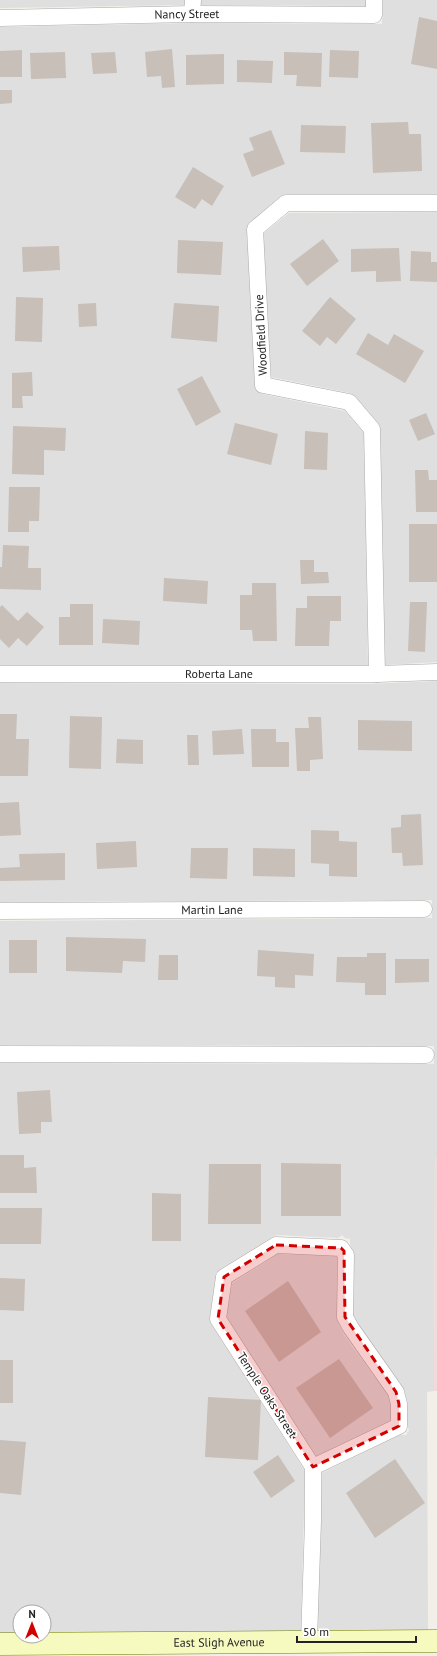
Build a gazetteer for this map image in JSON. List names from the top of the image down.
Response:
{
  "streets": {
    "street": [
      "Nancy Street",
      "Woodfield Drive",
      "Roberta Lane",
      "Martin Lane",
      "Temple Oaks Street",
      "East Sligh Avenue"
    ]
  },
  "crossings": [
    ["Woodfield Drive", "Roberta Lane"]
  ],
  "scale_bar": "50 m",
  "north": "top"
}
